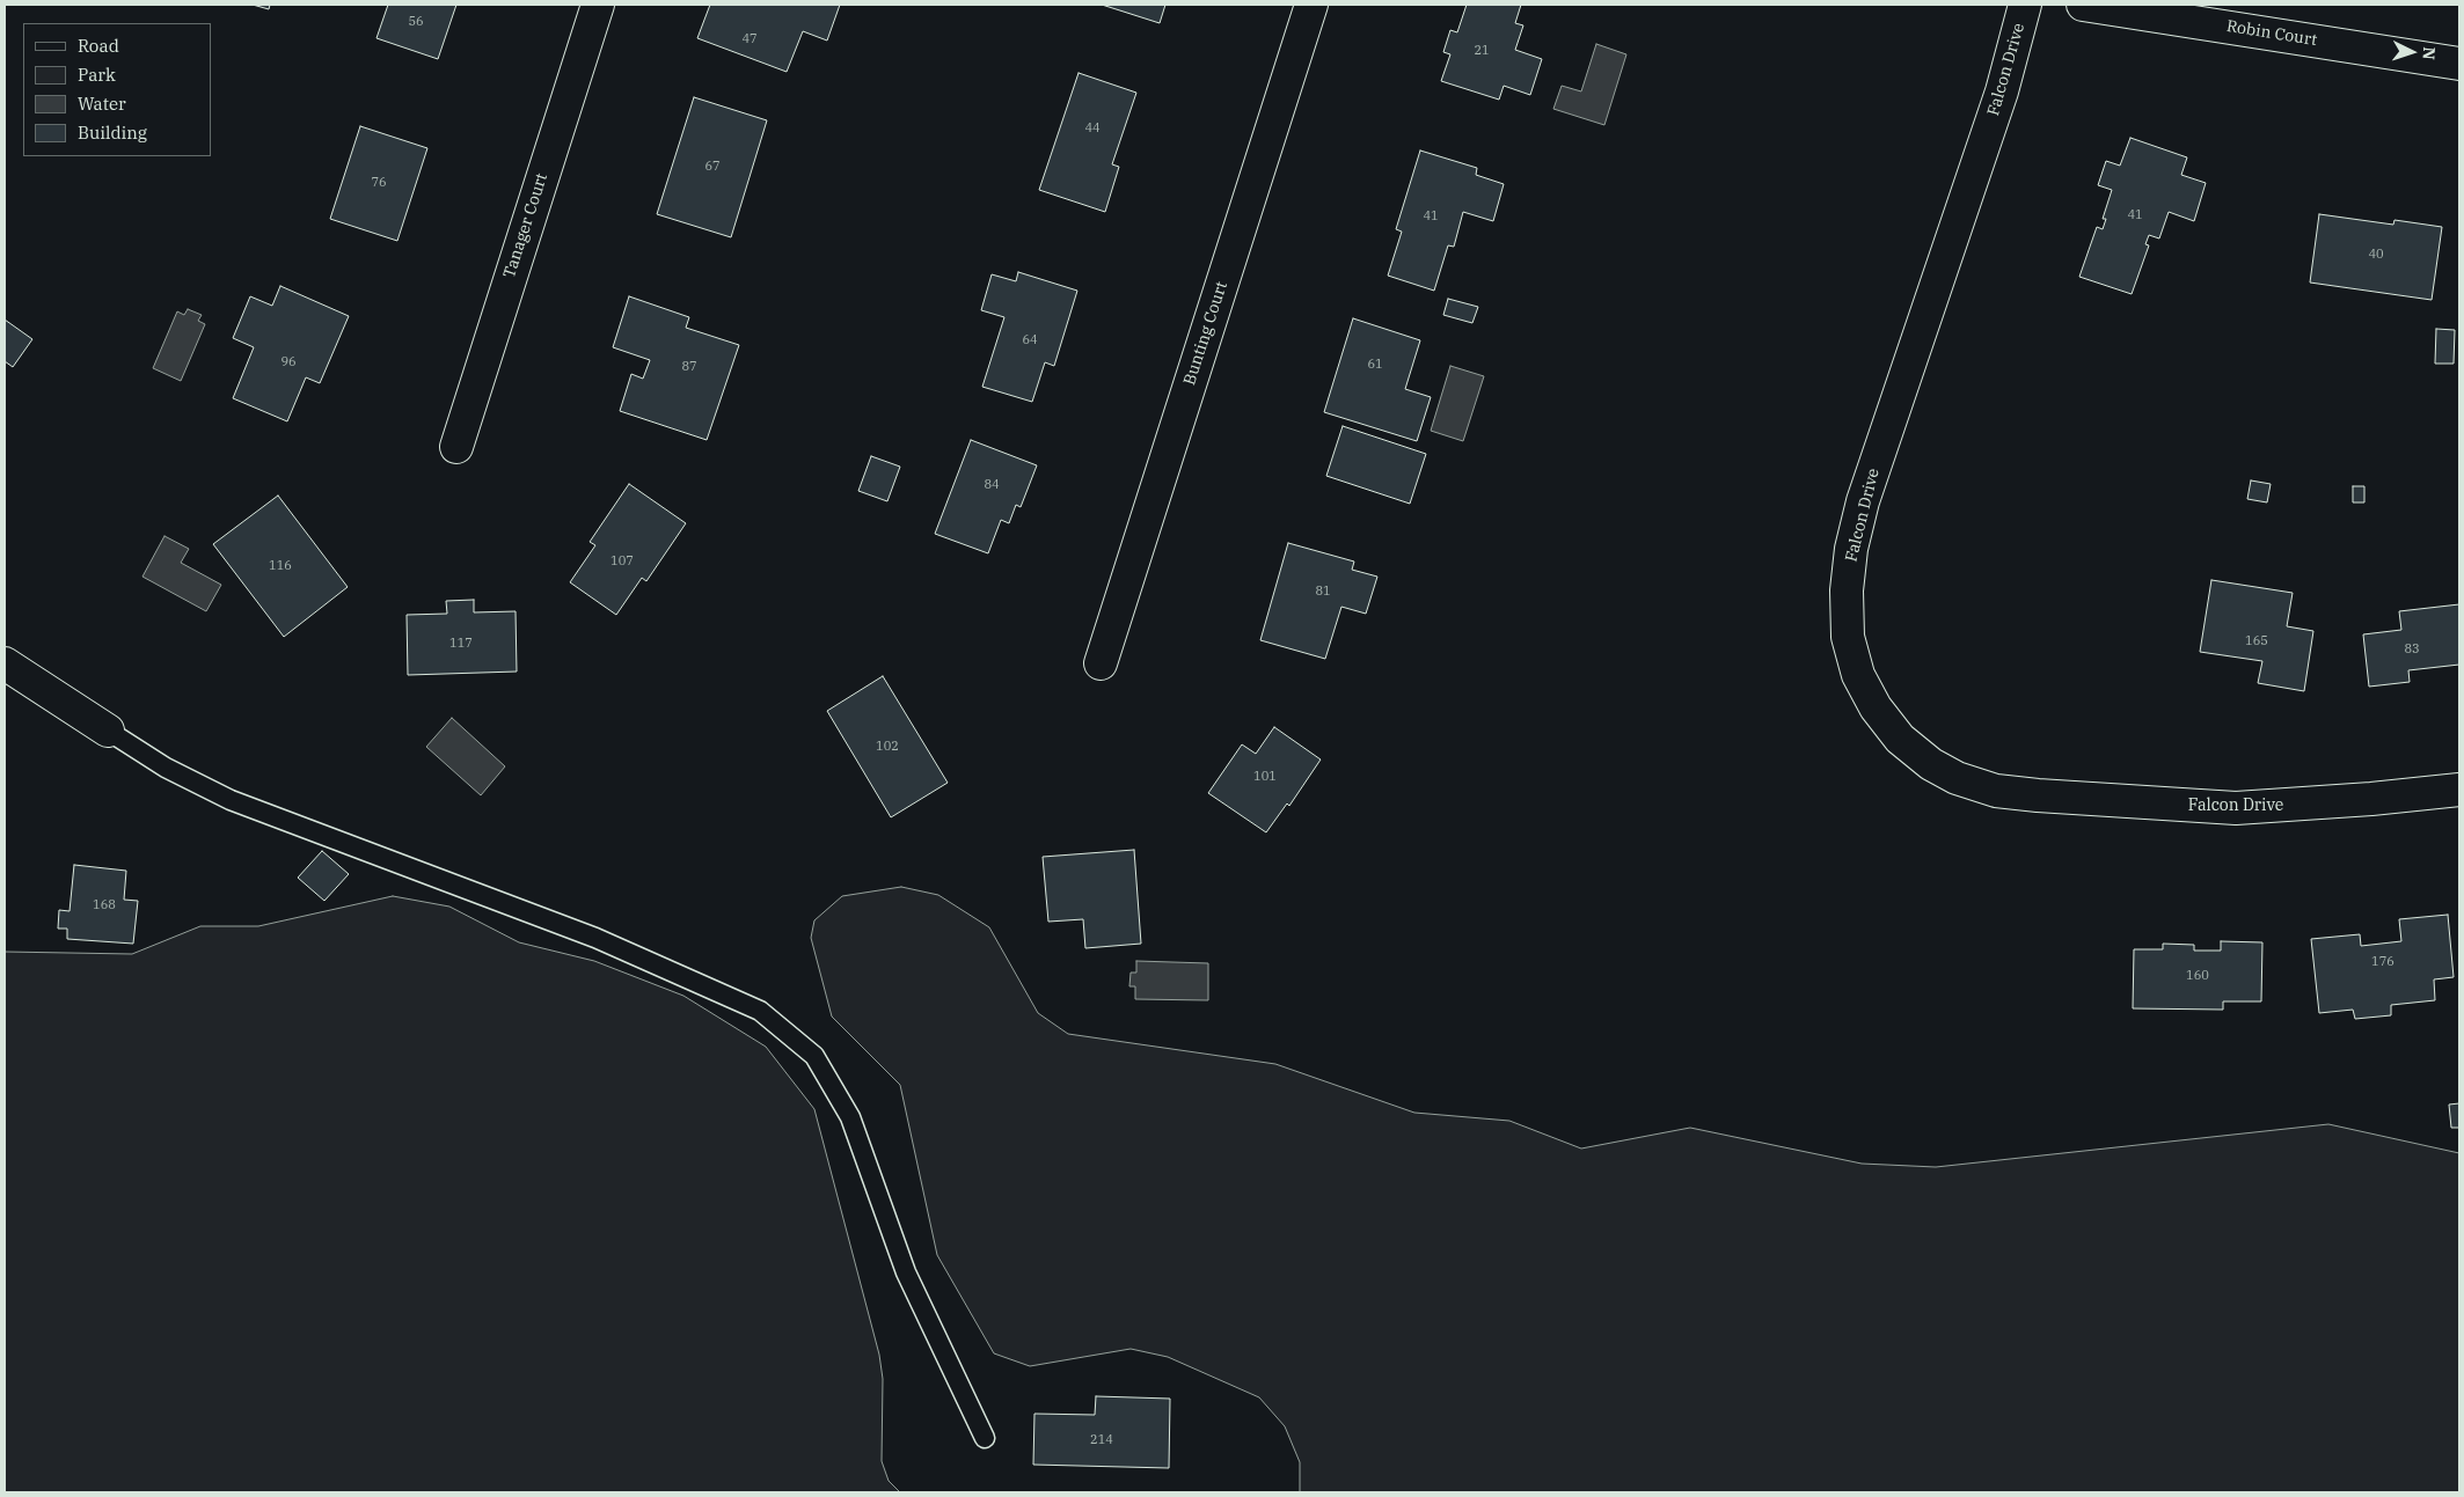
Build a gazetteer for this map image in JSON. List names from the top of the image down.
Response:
{
  "streets": {
    "street": [
      "Robin Court",
      "Falcon Drive",
      "Tanager Court",
      "Bunting Court"
    ]
  },
  "house_numbers": [
    "56",
    "47",
    "21",
    "44",
    "67",
    "76",
    "41",
    "41",
    "40",
    "64",
    "96",
    "61",
    "87",
    "84",
    "107",
    "116",
    "81",
    "165",
    "117",
    "83",
    "102",
    "101",
    "168",
    "176",
    "160",
    "214"
  ],
  "legend": [
    "Road",
    "Park",
    "Water",
    "Building"
  ],
  "north": "right"
}
